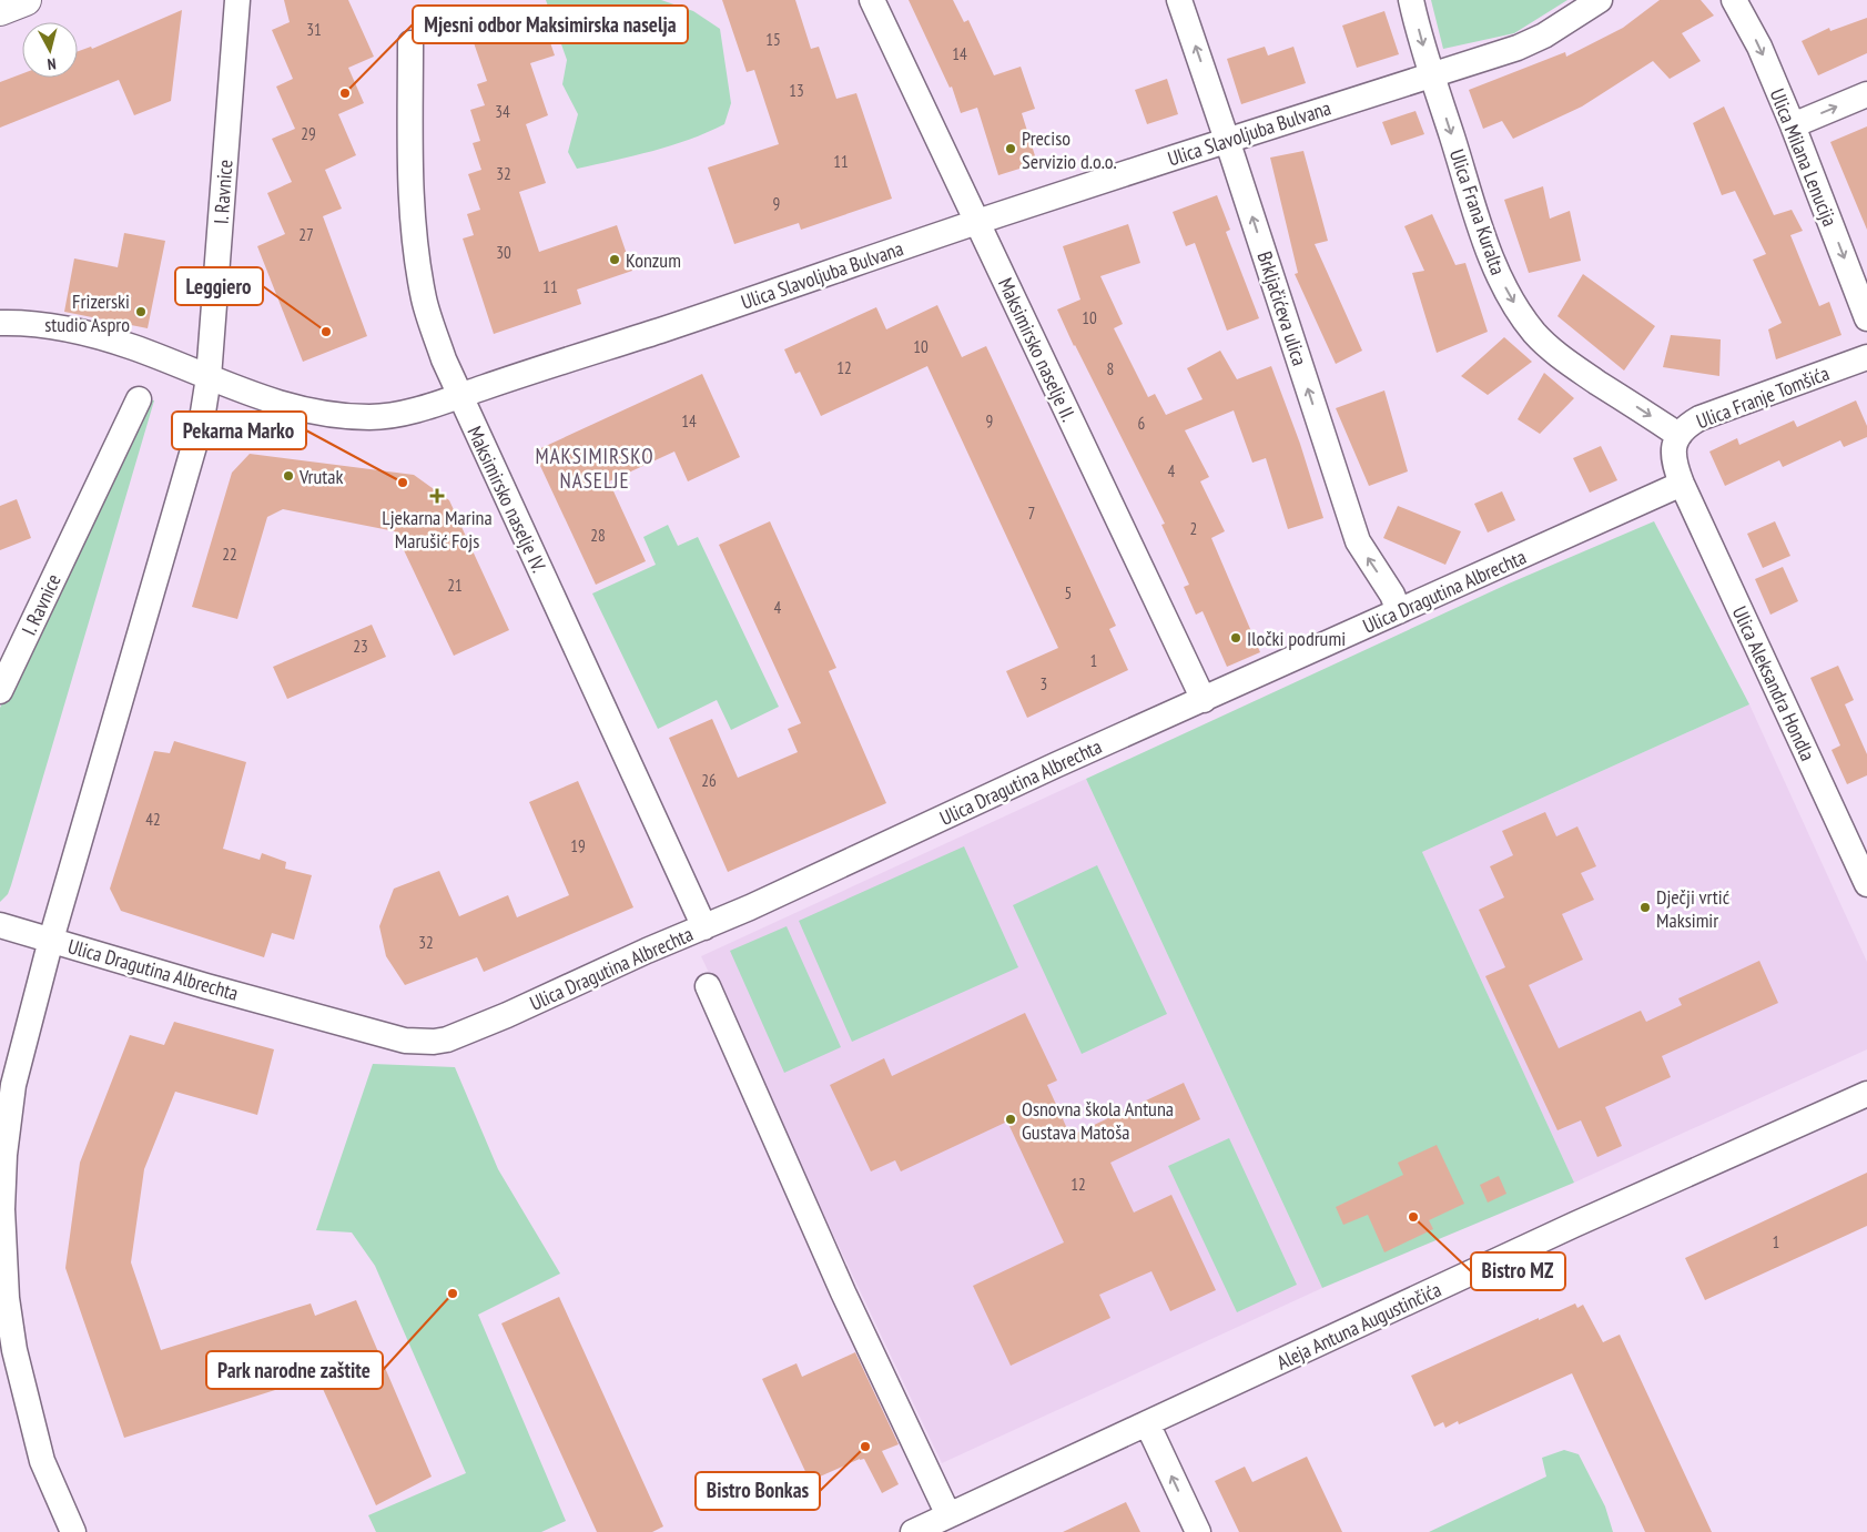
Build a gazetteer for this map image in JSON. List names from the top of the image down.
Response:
{
  "streets": {
    "street": [
      "Ulica Slavoljuba Bulvana",
      "Ulica Milana Lenucija",
      "I. Ravnice",
      "Ulica Frana Kuralta",
      "Brkljačićeva ulica",
      "Maksimirsko naselje II.",
      "Ulica Franje Tomšića",
      "Maksimirsko naselje IV.",
      "Ulica Dragutina Albrechta",
      "Ulica Aleksandra Hondla",
      "Aleja Antuna Augustinčića"
    ]
  },
  "crossings": [
    ["Ulica Slavoljuba Bulvana", "I. Ravnice"],
    ["Ulica Slavoljuba Bulvana", "Ulica Frana Kuralta"],
    ["Ulica Slavoljuba Bulvana", "Brkljačićeva ulica"],
    ["Ulica Slavoljuba Bulvana", "Maksimirsko naselje II."],
    ["Ulica Slavoljuba Bulvana", "Maksimirsko naselje IV."],
    ["Ulica Slavoljuba Bulvana", "Ulica Dragutina Albrechta"],
    ["I. Ravnice", "Ulica Dragutina Albrechta"],
    ["Ulica Frana Kuralta", "Ulica Franje Tomšića"],
    ["Brkljačićeva ulica", "Ulica Dragutina Albrechta"],
    ["Maksimirsko naselje II.", "Ulica Dragutina Albrechta"],
    ["Ulica Franje Tomšića", "Ulica Dragutina Albrechta"],
    ["Ulica Franje Tomšića", "Ulica Aleksandra Hondla"],
    ["Maksimirsko naselje IV.", "Ulica Dragutina Albrechta"],
    ["Ulica Dragutina Albrechta", "Ulica Aleksandra Hondla"]
  ],
  "one_way": ["Ulica Milana Lenucija", "Ulica Frana Kuralta", "Brkljačićeva ulica"],
  "districts": ["MAKSIMIRSKO NASELJE"],
  "places": {
    "other": [
      "Mjesni odbor Maksimirska naselja",
      "Preciso Servizio d.o.o.",
      "Konzum",
      "Frizerski studio Aspro",
      "Leggiero",
      "Vrutak",
      "Pekarna Marko",
      "Iločki podrumi",
      "Dječji vrtić Maksimir",
      "Osnovna škola Antuna Gustava Matoša",
      "Bistro MZ",
      "Park narodne zaštite",
      "Bistro Bonkas"
    ],
    "health": ["Ljekarna Marina Marušić Fojs"]
  },
  "house_numbers": [
    "31",
    "15",
    "14",
    "13",
    "34",
    "29",
    "11",
    "32",
    "9",
    "27",
    "30",
    "11",
    "10",
    "10",
    "12",
    "8",
    "14",
    "9",
    "6",
    "4",
    "7",
    "2",
    "28",
    "22",
    "21",
    "5",
    "4",
    "23",
    "1",
    "3",
    "26",
    "42",
    "19",
    "32",
    "12",
    "1"
  ],
  "north": "bottom"
}
